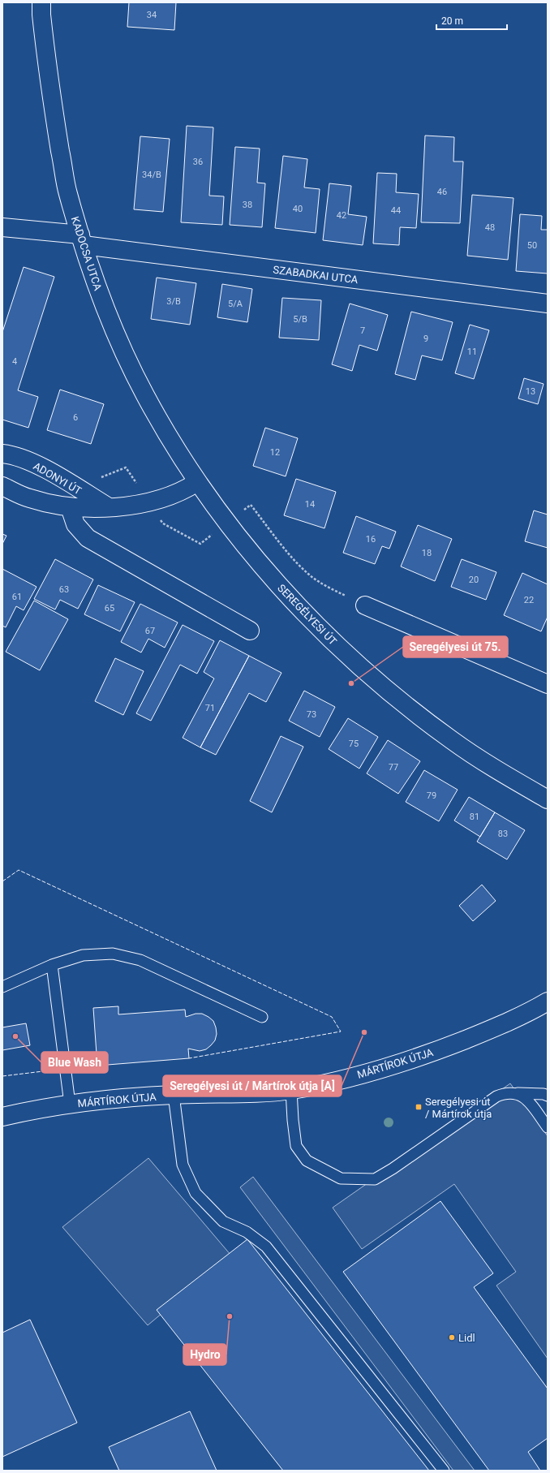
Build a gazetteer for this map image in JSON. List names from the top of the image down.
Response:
{
  "streets": {
    "street": [
      "KADOCSA UTCA",
      "SZABADKAI UTCA",
      "ADONYI ÚT",
      "SEREGÉLYESI ÚT",
      "MÁRTÍROK ÚTJA"
    ]
  },
  "crossings": [
    ["KADOCSA UTCA", "SZABADKAI UTCA"],
    ["KADOCSA UTCA", "SEREGÉLYESI ÚT"]
  ],
  "places": {
    "other": [
      "Seregélyesi út 75.",
      "Seregélyesi út / Mártírok útja [A]",
      "Blue Wash",
      "Hydro",
      "Lidl"
    ],
    "transit": ["Seregélyesi út / Mártírok útja"]
  },
  "house_numbers": [
    "34",
    "36",
    "34/B",
    "46",
    "38",
    "40",
    "44",
    "42",
    "48",
    "50",
    "3/B",
    "5/A",
    "5/B",
    "7",
    "9",
    "11",
    "4",
    "13",
    "6",
    "12",
    "14",
    "16",
    "18",
    "20",
    "63",
    "61",
    "22",
    "65",
    "67",
    "71",
    "73",
    "75",
    "77",
    "79",
    "81",
    "83"
  ],
  "scale_bar": "20 m"
}
